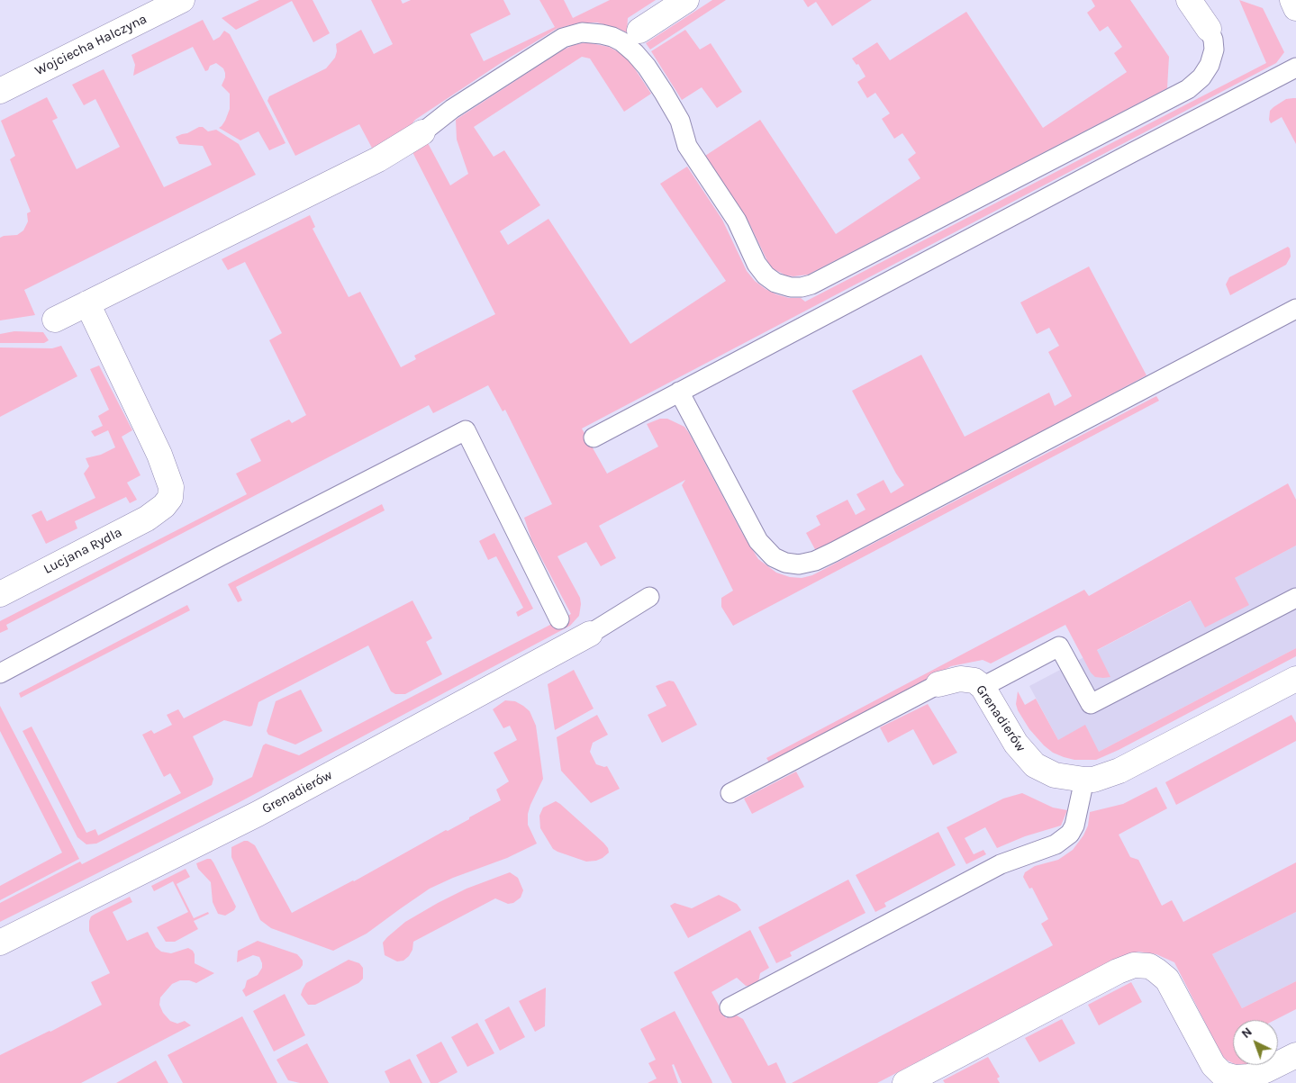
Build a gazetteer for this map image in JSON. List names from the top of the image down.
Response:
{
  "streets": {
    "street": ["Wojciecha Halczyna", "Lucjana Rydla", "Grenadierów"]
  },
  "north": "top left"
}
